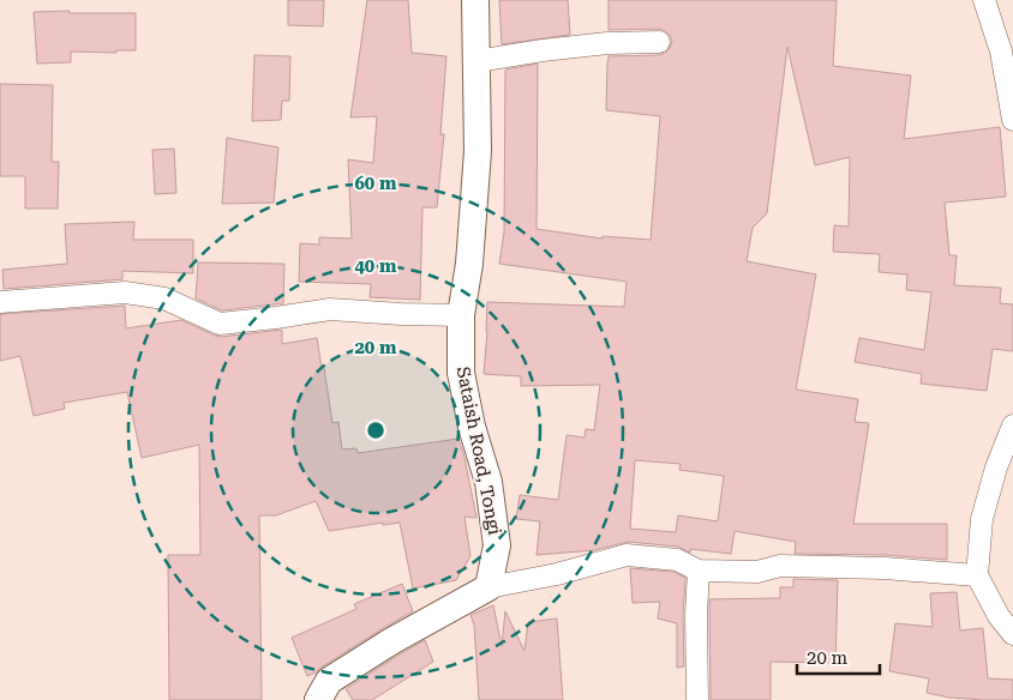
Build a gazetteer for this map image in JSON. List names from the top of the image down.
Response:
{
  "streets": {
    "street": ["Sataish Road, Tongi"]
  },
  "scale_bar": "20 m",
  "rings": ["60 m", "40 m", "20 m"]
}
